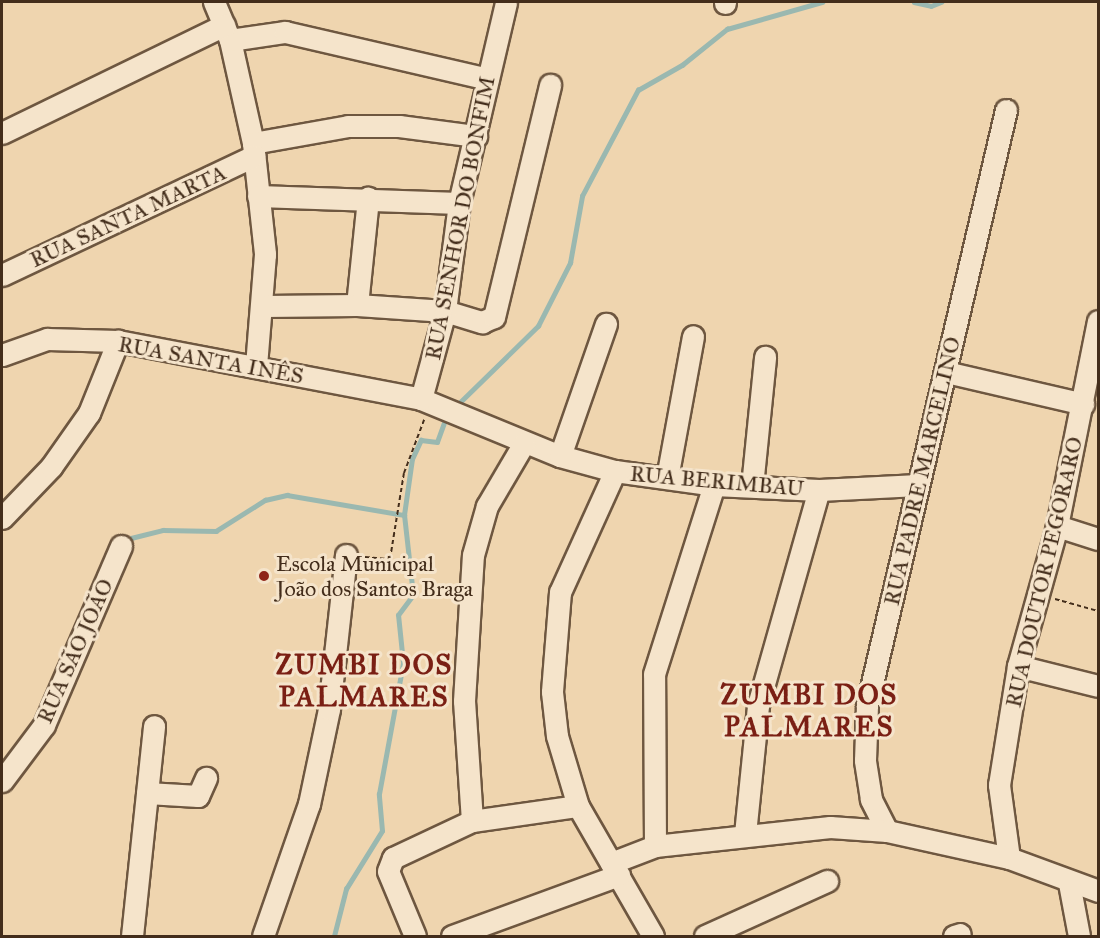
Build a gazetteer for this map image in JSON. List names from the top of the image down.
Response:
{
  "streets": {
    "street": [
      "RUA SANTA MARTA",
      "RUA SENHOR DO BONFIM",
      "RUA SANTA INÊS",
      "RUA PADRE MARCELINO",
      "RUA BERIMBAU",
      "RUA DOUTOR PEGORARO",
      "RUA SÃO JOÃO"
    ]
  },
  "crossings": [
    ["RUA SANTA MARTA", "RUA SENHOR DO BONFIM"],
    ["RUA SENHOR DO BONFIM", "RUA SANTA INÊS"],
    ["RUA SENHOR DO BONFIM", "RUA BERIMBAU"],
    ["RUA SANTA INÊS", "RUA BERIMBAU"],
    ["RUA PADRE MARCELINO", "RUA BERIMBAU"]
  ],
  "districts": ["ZUMBI DOS PALMARES", "ZUMBI DOS PALMARES"],
  "places": ["Escola Municipal João dos Santos Braga"]
}
